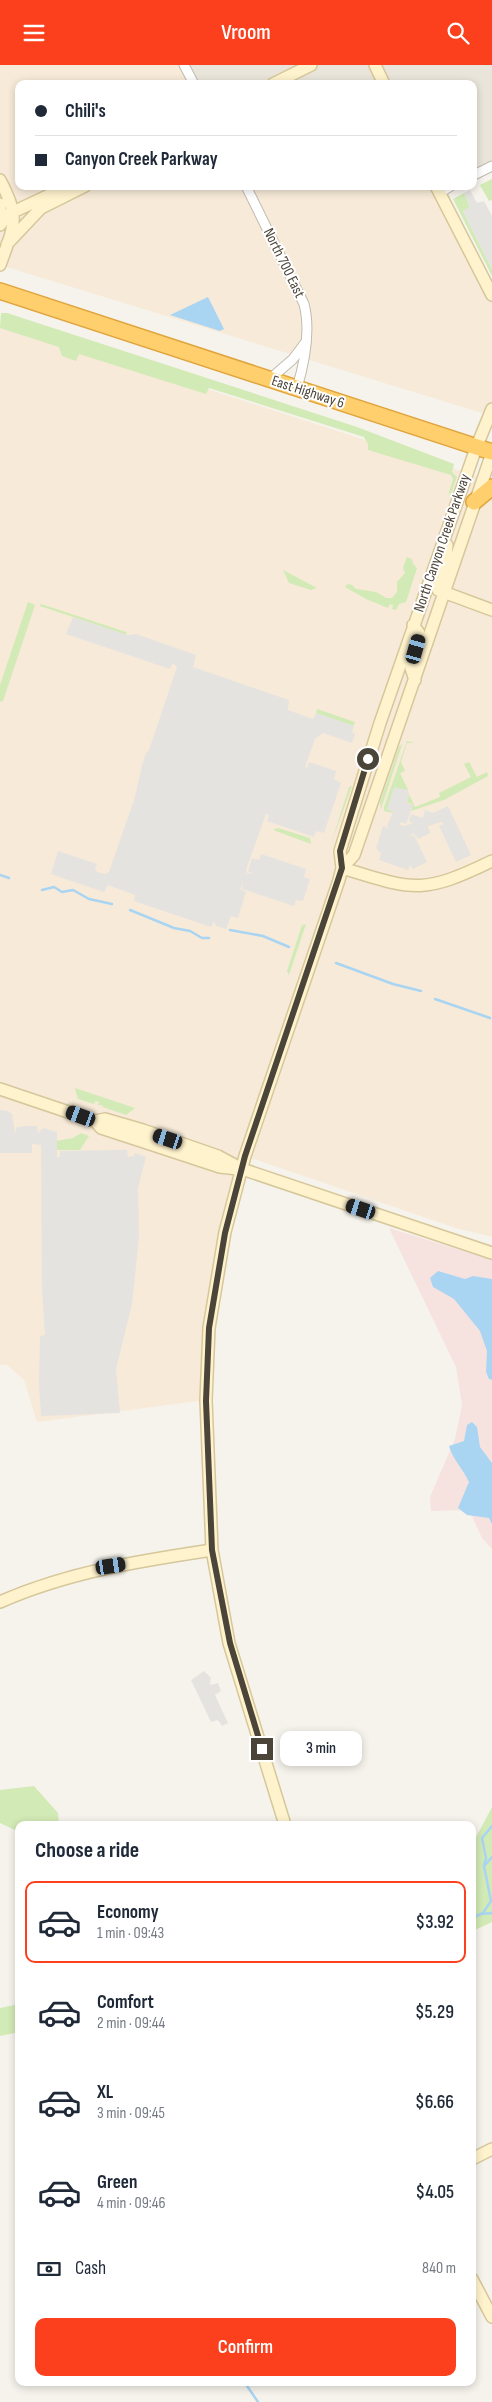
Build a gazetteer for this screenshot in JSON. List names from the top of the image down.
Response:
{
  "streets": {
    "highway": ["East Highway 6"],
    "main road": ["North Canyon Creek Parkway"],
    "street": ["North 700 East"]
  },
  "crossings": [
    ["North 700 East", "East Highway 6"],
    ["East Highway 6", "North Canyon Creek Parkway"]
  ],
  "page": {
    "header": "Vroom",
    "banner": ["Chili's", "Canyon Creek Parkway"],
    "bubble": "3 min",
    "heading": "Choose a ride",
    "list": [
      {
        "name": "Economy",
        "note": "1 min · 09:43",
        "value": "$3.92"
      },
      {
        "name": "Comfort",
        "note": "2 min · 09:44",
        "value": "$5.29"
      },
      {
        "name": "XL",
        "note": "3 min · 09:45",
        "value": "$6.66"
      },
      {
        "name": "Green",
        "note": "4 min · 09:46",
        "value": "$4.05"
      }
    ],
    "pay": ["Cash", "840 m"],
    "buttons": "Confirm"
  }
}
